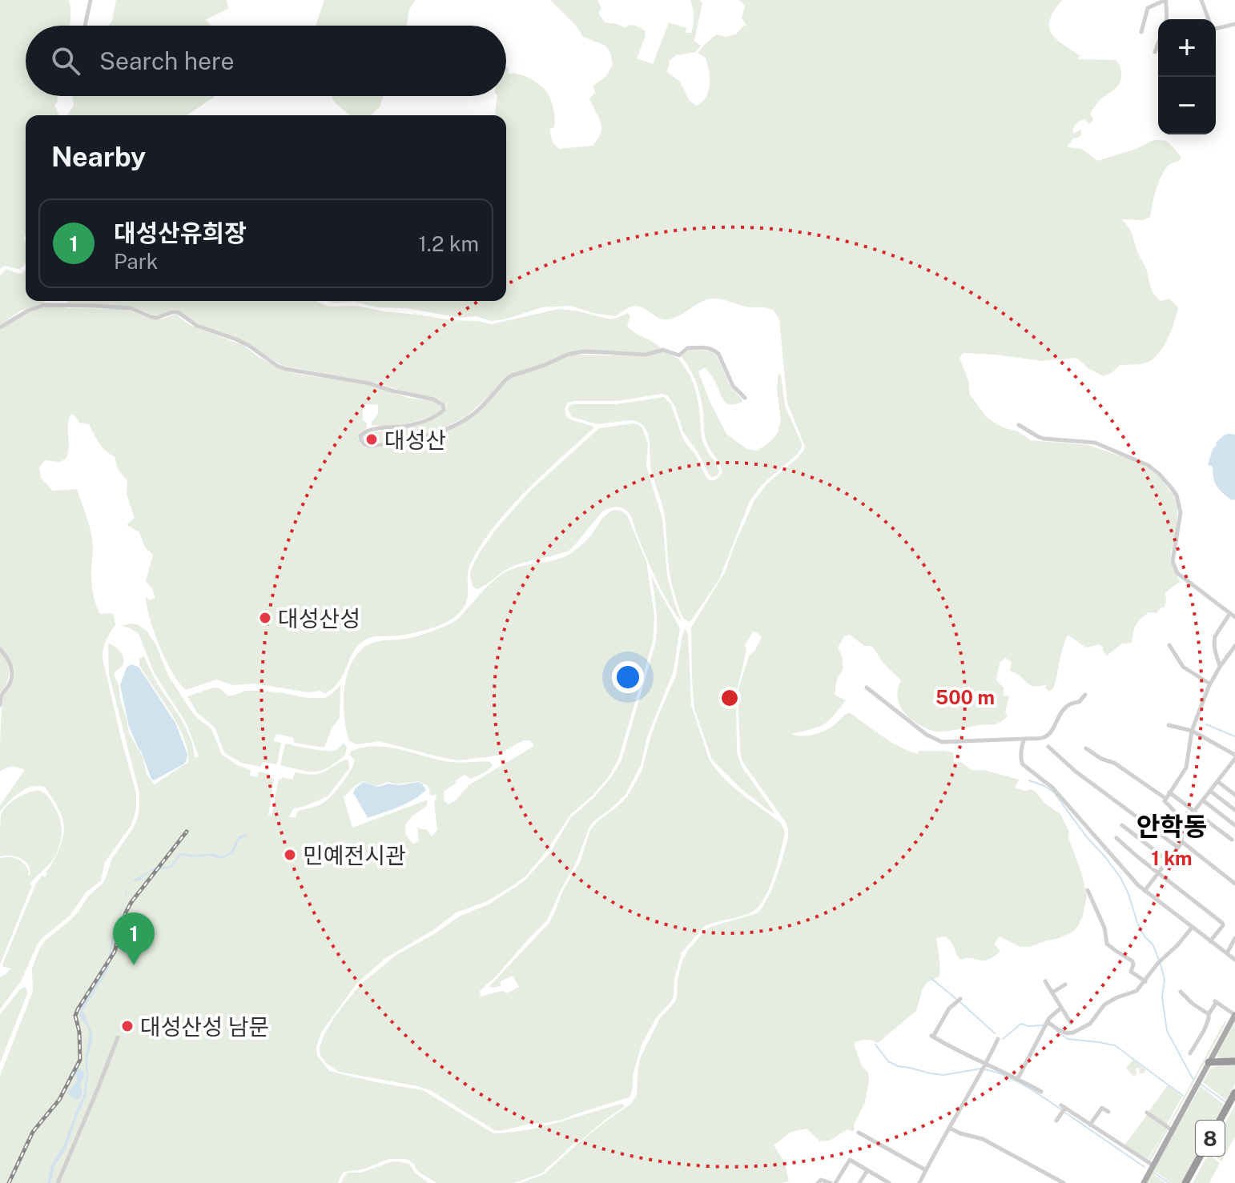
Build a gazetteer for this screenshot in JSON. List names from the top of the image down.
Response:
{
  "streets": {
    "highway": ["8"]
  },
  "districts": ["안학동"],
  "places": [
    "대성산",
    "대성산성",
    "민예전시관",
    "대성산성 남문"
  ],
  "page": {
    "map_buttons": ["+", "−"],
    "search": "Search here",
    "heading": "Nearby",
    "list": [
      {
        "mark": "1",
        "name": "대성산유희장",
        "note": "Park",
        "value": "1.2 km"
      }
    ],
    "pins": "1"
  },
  "rings": ["500 m", "1 km"]
}
